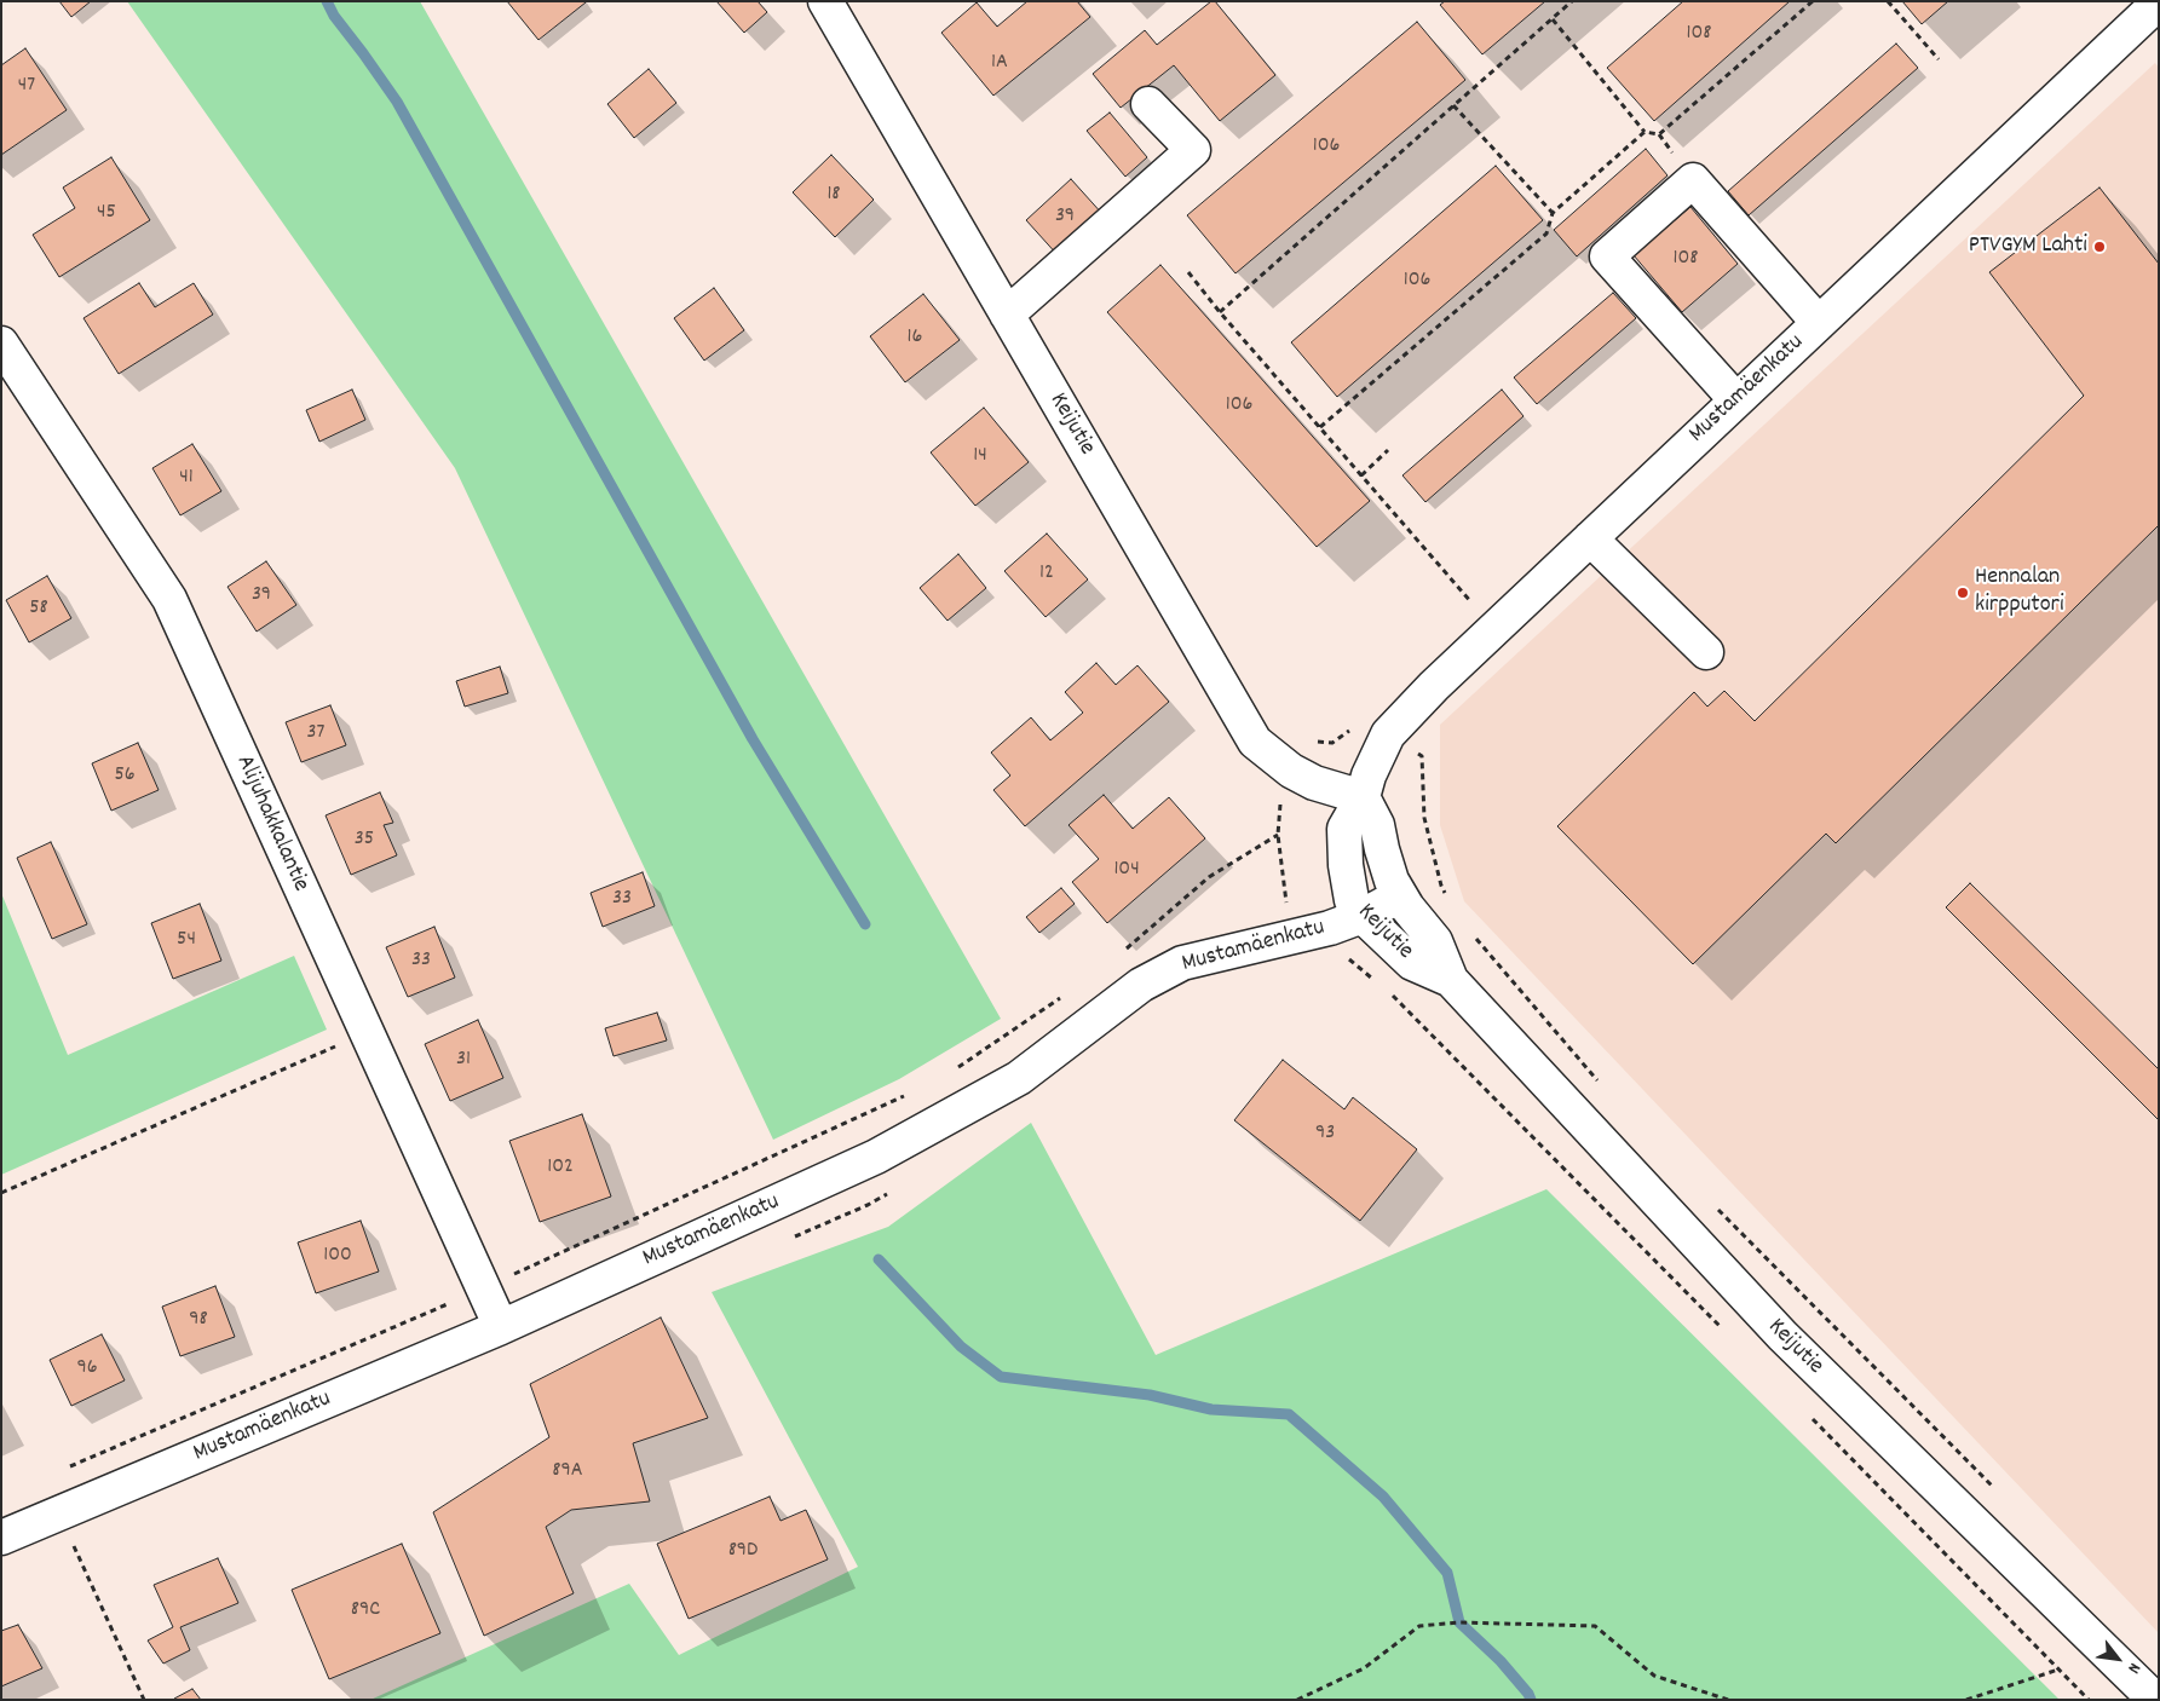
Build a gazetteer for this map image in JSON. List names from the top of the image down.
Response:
{
  "streets": {
    "street": ["Mustamäenkatu", "Keijutie", "Alijuhakkalantie"]
  },
  "crossings": [
    ["Mustamäenkatu", "Keijutie"],
    ["Mustamäenkatu", "Alijuhakkalantie"]
  ],
  "places": ["PTVGYM Lahti", "Hennalan kirpputori"],
  "house_numbers": [
    "108",
    "1A",
    "47",
    "106",
    "18",
    "45",
    "39",
    "108",
    "106",
    "16",
    "106",
    "14",
    "41",
    "12",
    "39",
    "58",
    "37",
    "56",
    "35",
    "104",
    "33",
    "54",
    "33",
    "31",
    "93",
    "102",
    "100",
    "98",
    "96",
    "89A",
    "89D",
    "89C"
  ],
  "north": "bottom right"
}
